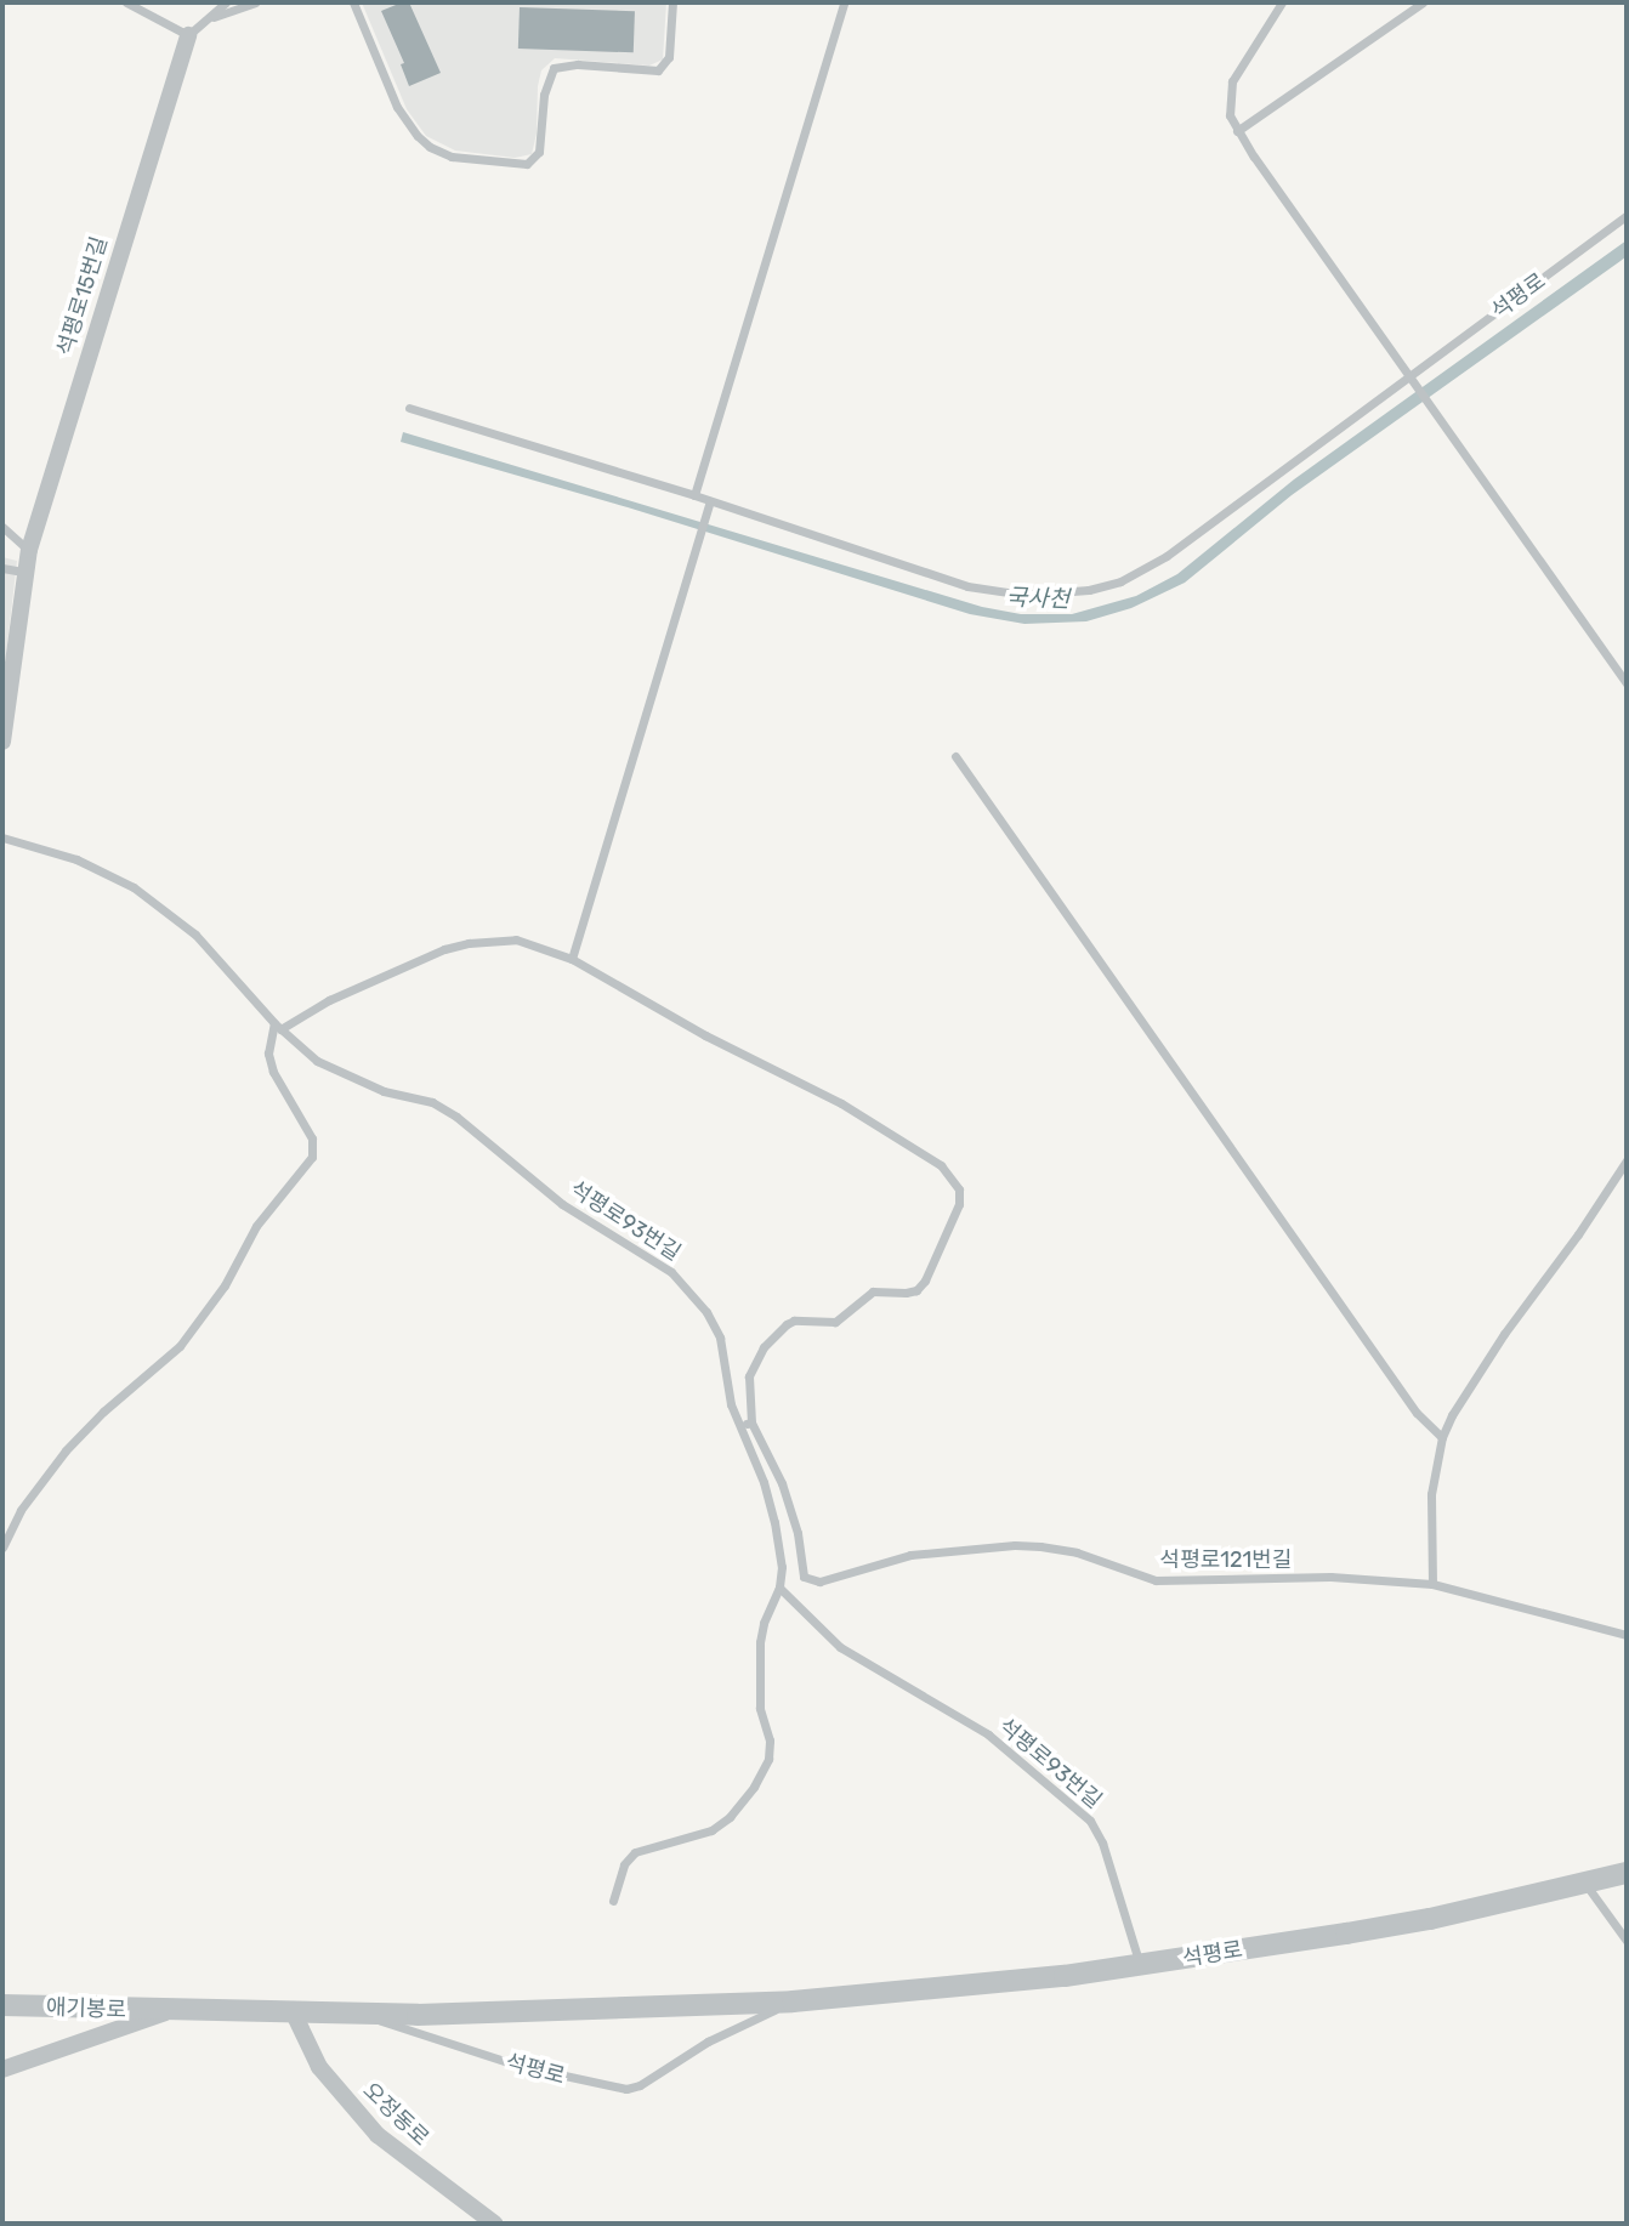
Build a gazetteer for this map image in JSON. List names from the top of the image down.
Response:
{
  "streets": {
    "street": [
      "석평로15번길",
      "석평로",
      "애기봉로",
      "오정동로"
    ],
    "lane": ["석평로93번길", "석평로121번길"]
  },
  "crossings": [
    ["석평로", "석평로93번길"],
    ["석평로", "애기봉로"],
    ["석평로", "오정동로"]
  ],
  "water": ["국사천"]
}
